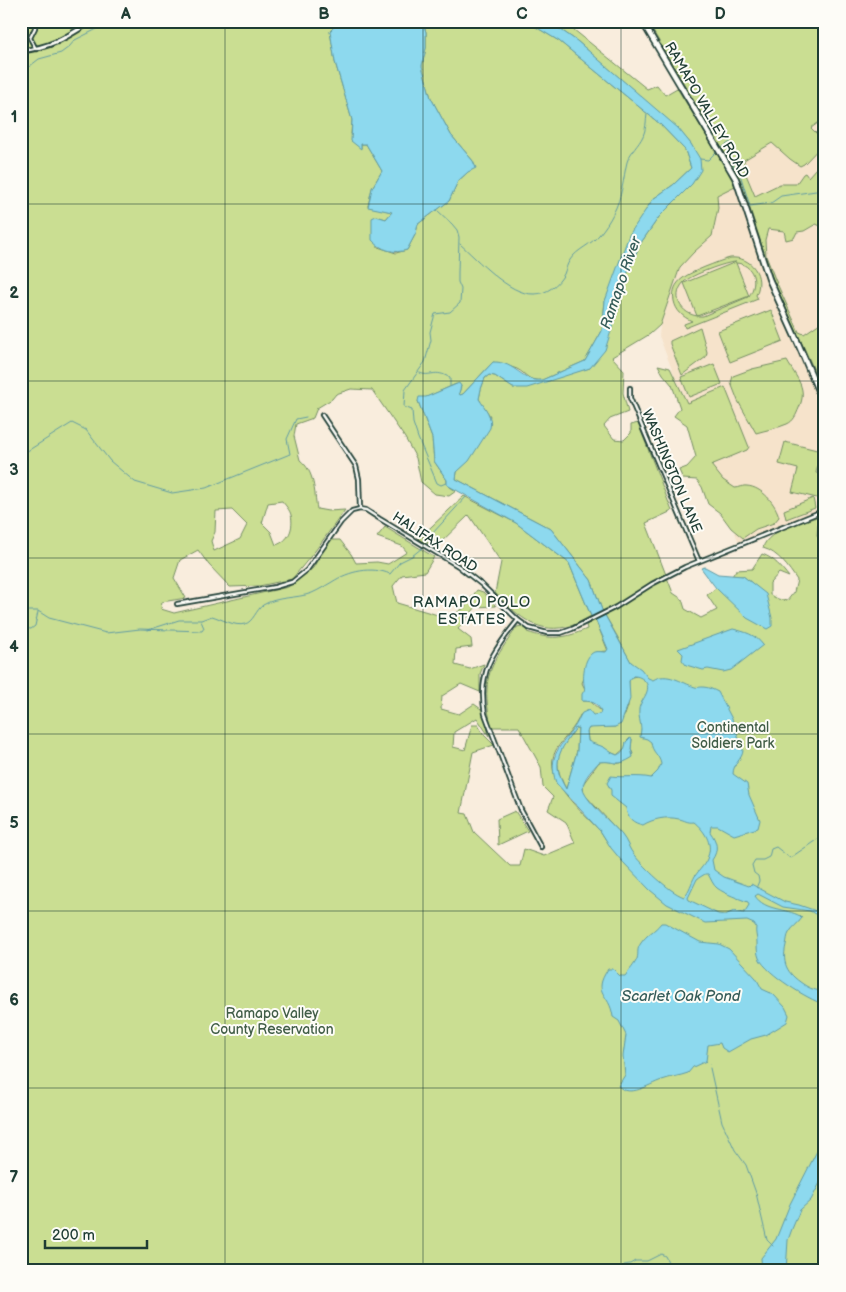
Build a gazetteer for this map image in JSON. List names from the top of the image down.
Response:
{
  "streets": {
    "main road": ["RAMAPO VALLEY ROAD"],
    "street": ["WASHINGTON LANE", "HALIFAX ROAD"]
  },
  "crossings": [
    ["WASHINGTON LANE", "HALIFAX ROAD"]
  ],
  "districts": ["RAMAPO POLO ESTATES"],
  "water": ["Ramapo River", "Scarlet Oak Pond"],
  "parks": ["Continental Soldiers Park", "Ramapo Valley County Reservation"],
  "scale_bar": "200 m",
  "grid": {
    "columns": [
      "A",
      "B",
      "C",
      "D"
    ],
    "rows": [
      "1",
      "2",
      "3",
      "4",
      "5",
      "6",
      "7"
    ]
  }
}
